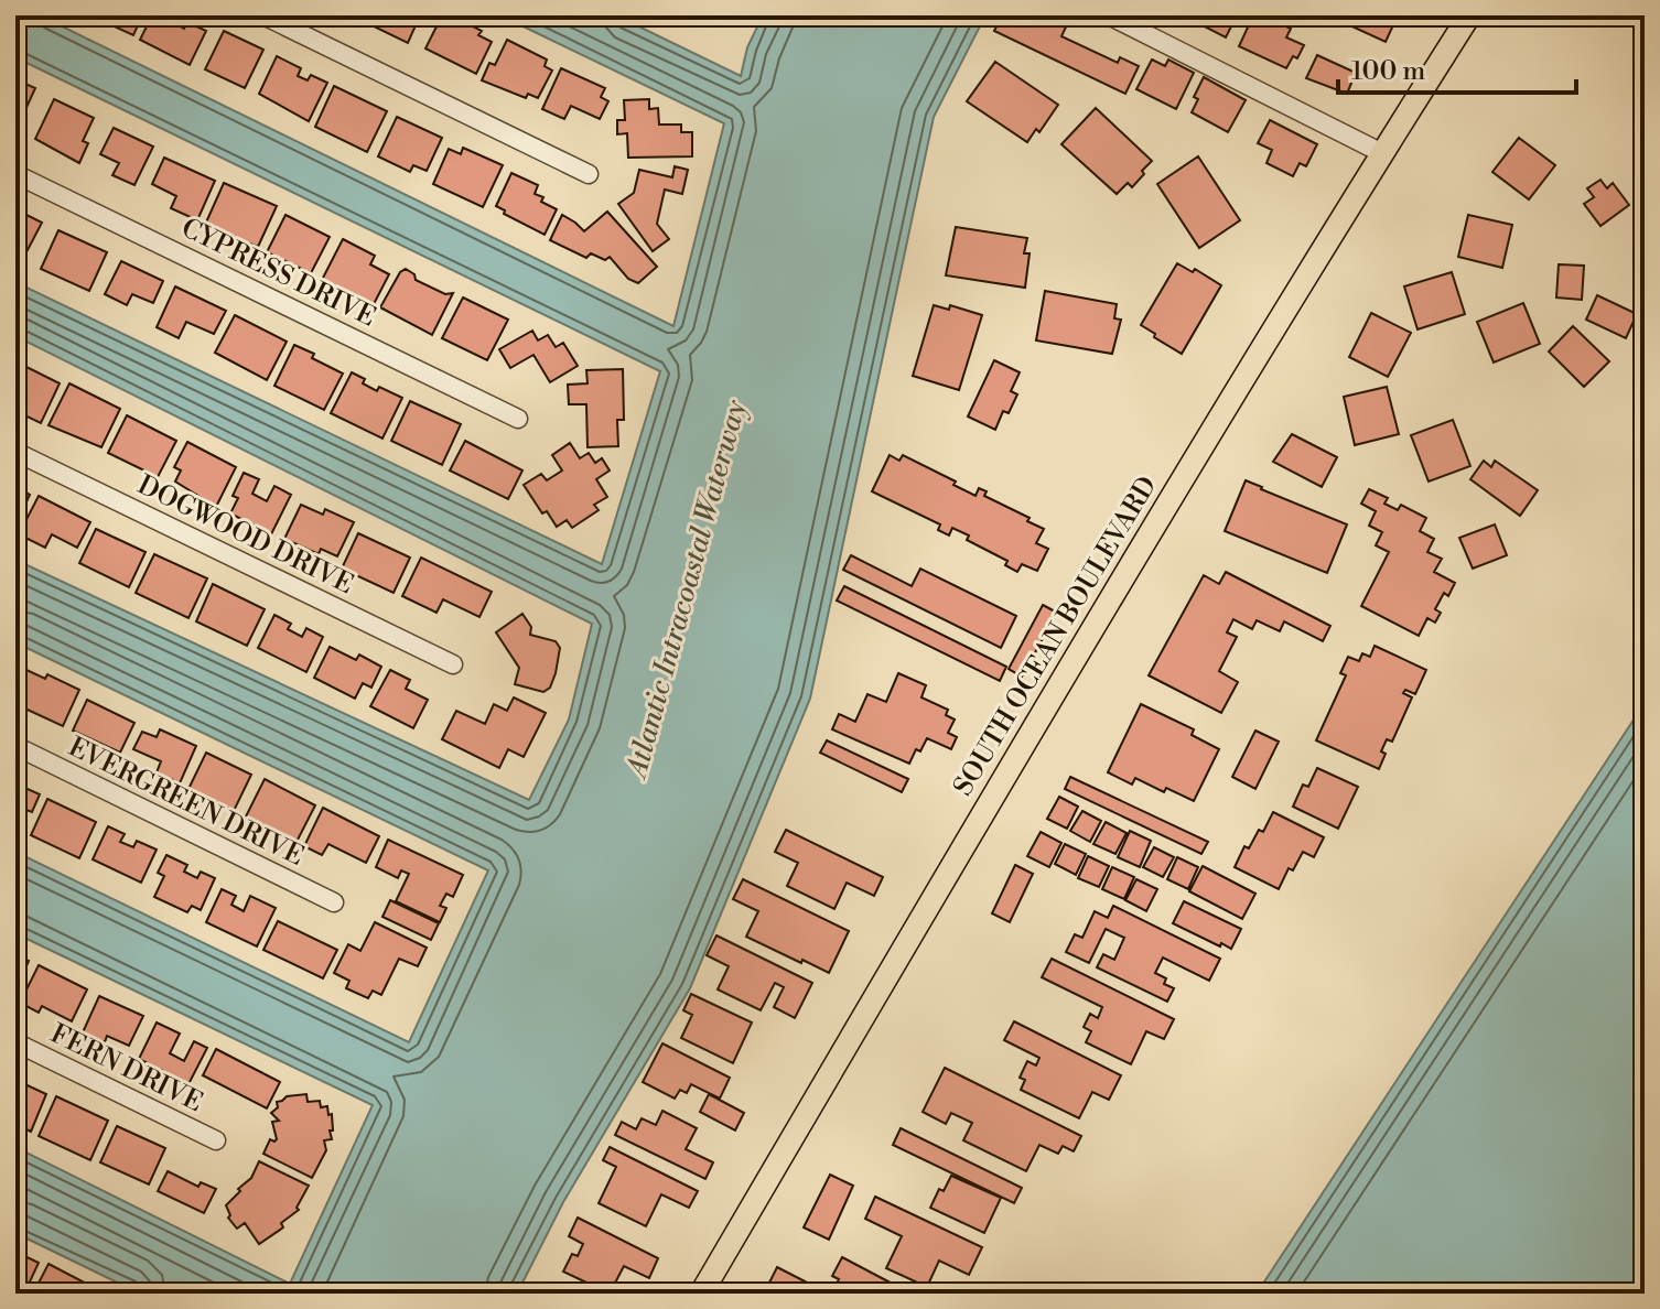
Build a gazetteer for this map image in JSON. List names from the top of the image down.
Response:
{
  "streets": {
    "main road": ["SOUTH OCEAN BOULEVARD"],
    "street": [
      "CYPRESS DRIVE",
      "DOGWOOD DRIVE",
      "EVERGREEN DRIVE",
      "FERN DRIVE"
    ]
  },
  "water": ["Atlantic Intracoastal Waterway"],
  "scale_bar": "100 m"
}
